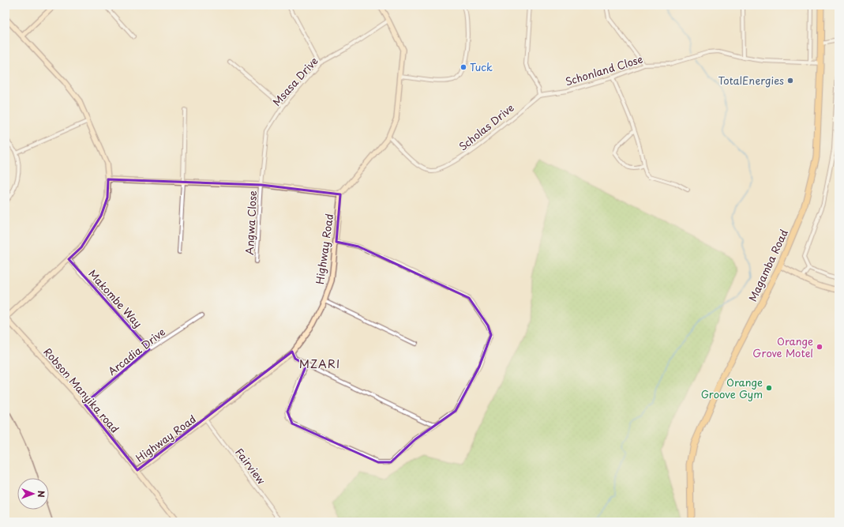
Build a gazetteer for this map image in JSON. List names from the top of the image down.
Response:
{
  "streets": {
    "highway": ["Magamba Road"],
    "street": [
      "Schonland Close",
      "Msasa Drive",
      "Scholas Drive",
      "Angwa Close",
      "Highway Road",
      "Makombe Way",
      "Arcadia Drive",
      "Robson Manyika road",
      "Fairview"
    ]
  },
  "crossings": [
    ["Schonland Close", "Scholas Drive"],
    ["Schonland Close", "Magamba Road"],
    ["Msasa Drive", "Angwa Close"],
    ["Highway Road", "Robson Manyika road"],
    ["Highway Road", "Fairview"],
    ["Makombe Way", "Arcadia Drive"],
    ["Arcadia Drive", "Robson Manyika road"]
  ],
  "districts": ["MZARI"],
  "places": [
    "Tuck",
    "TotalEnergies",
    "Orange Grove Motel",
    "Orange Groove Gym"
  ],
  "north": "right"
}
